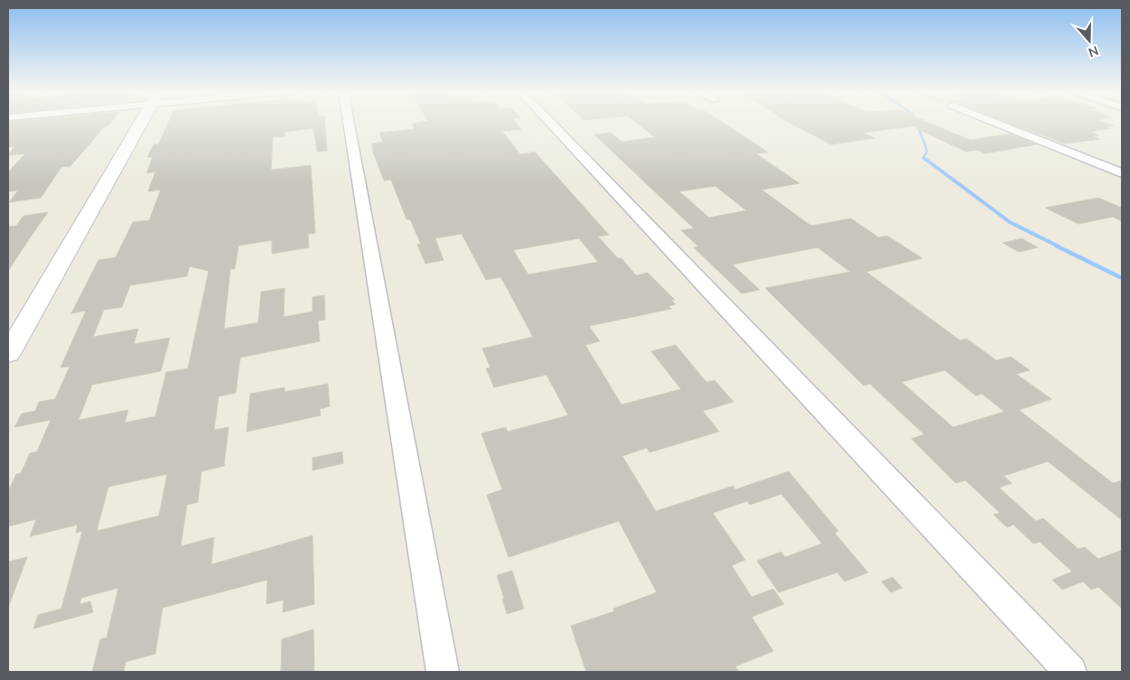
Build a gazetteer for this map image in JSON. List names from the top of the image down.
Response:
{
  "north": "bottom"
}
